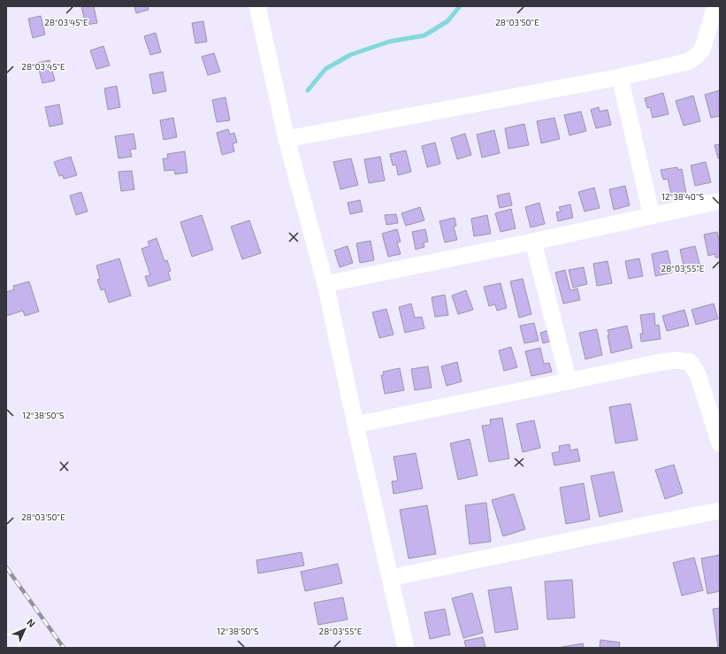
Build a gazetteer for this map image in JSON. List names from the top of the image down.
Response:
{
  "north": "top right",
  "coordinates": [
    "28°03'45\"E",
    "28°03'50\"E",
    "12°38'40\"S",
    "28°03'55\"E",
    "12°38'50\"S"
  ]
}
